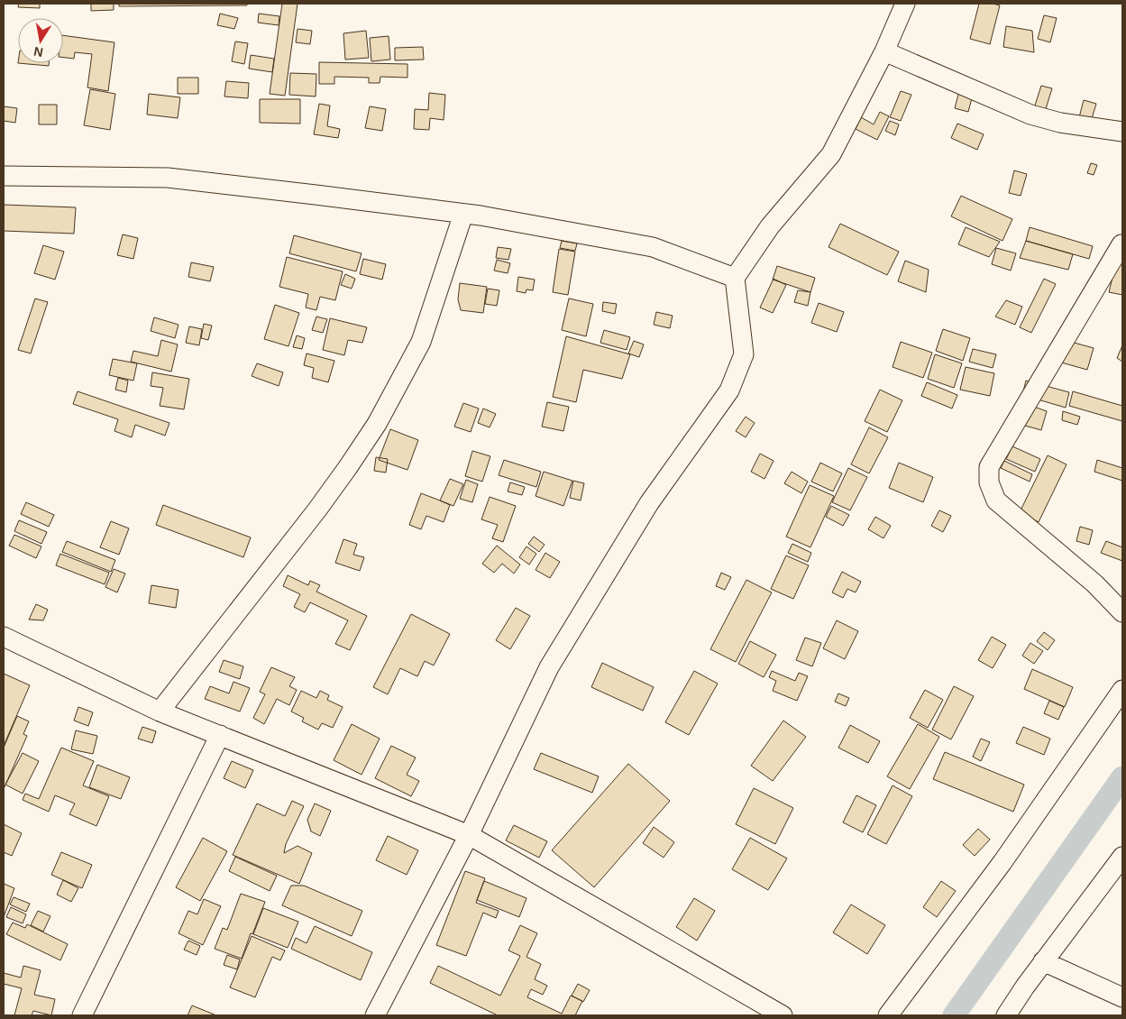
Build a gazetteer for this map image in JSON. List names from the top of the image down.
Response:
{
  "north": "bottom"
}
